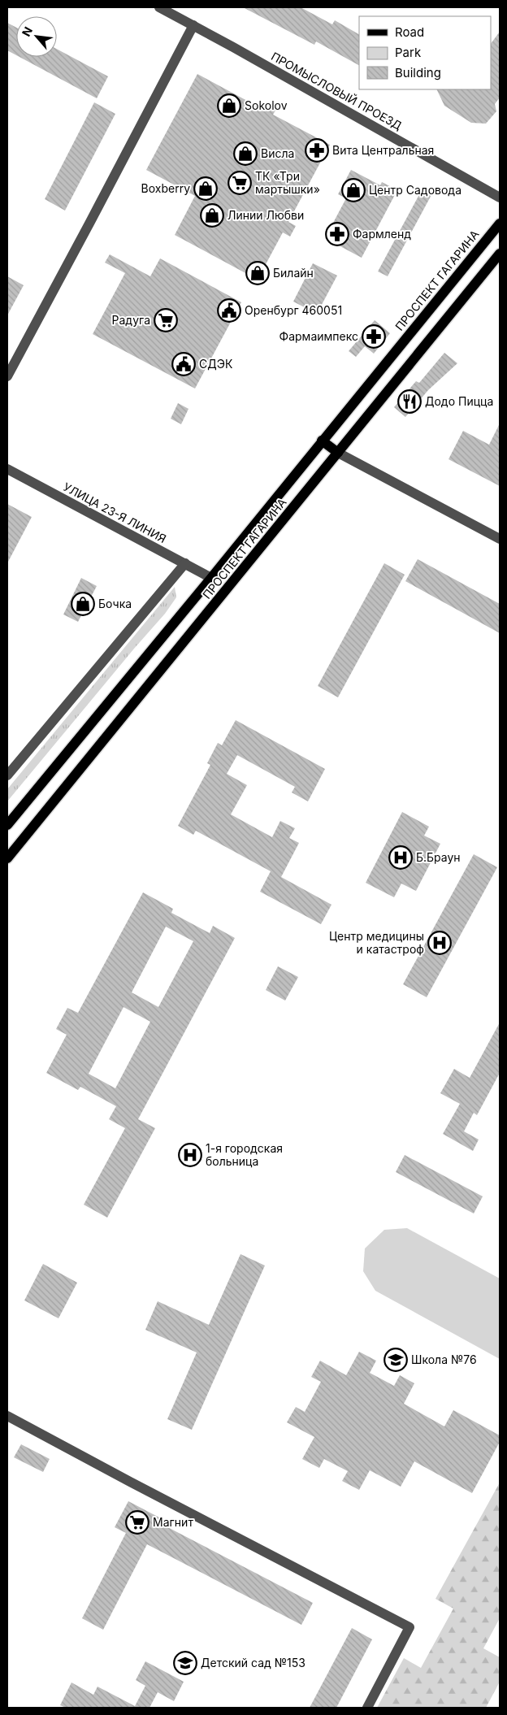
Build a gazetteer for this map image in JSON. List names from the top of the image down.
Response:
{
  "streets": {
    "main road": ["ПРОСПЕКТ ГАГАРИНА"],
    "street": ["ПРОМЫСЛОВЫЙ ПРОЕЗД", "УЛИЦА 23-Я ЛИНИЯ"]
  },
  "crossings": [
    ["ПРОСПЕКТ ГАГАРИНА", "УЛИЦА 23-Я ЛИНИЯ"]
  ],
  "places": {
    "shop": [
      "Sokolov",
      "Висла",
      "Boxberry",
      "Центр Садовода",
      "Линии Любви",
      "Билайн",
      "Бочка"
    ],
    "pharmacy": ["Вита Центральная", "Фармленд", "Фармаимпекс"],
    "supermarket": ["ТК «Три мартышки»", "Радуга", "Магнит"],
    "public building": ["Оренбург 460051", "СДЭК"],
    "restaurant": ["Додо Пицца"],
    "hospital": ["Б.Браун", "Центр медицины и катастроф", "1-я городская больница"],
    "school or university": ["Школа №76", "Детский сад №153"]
  },
  "legend": ["Road", "Park", "Building"],
  "north": "top left"
}
